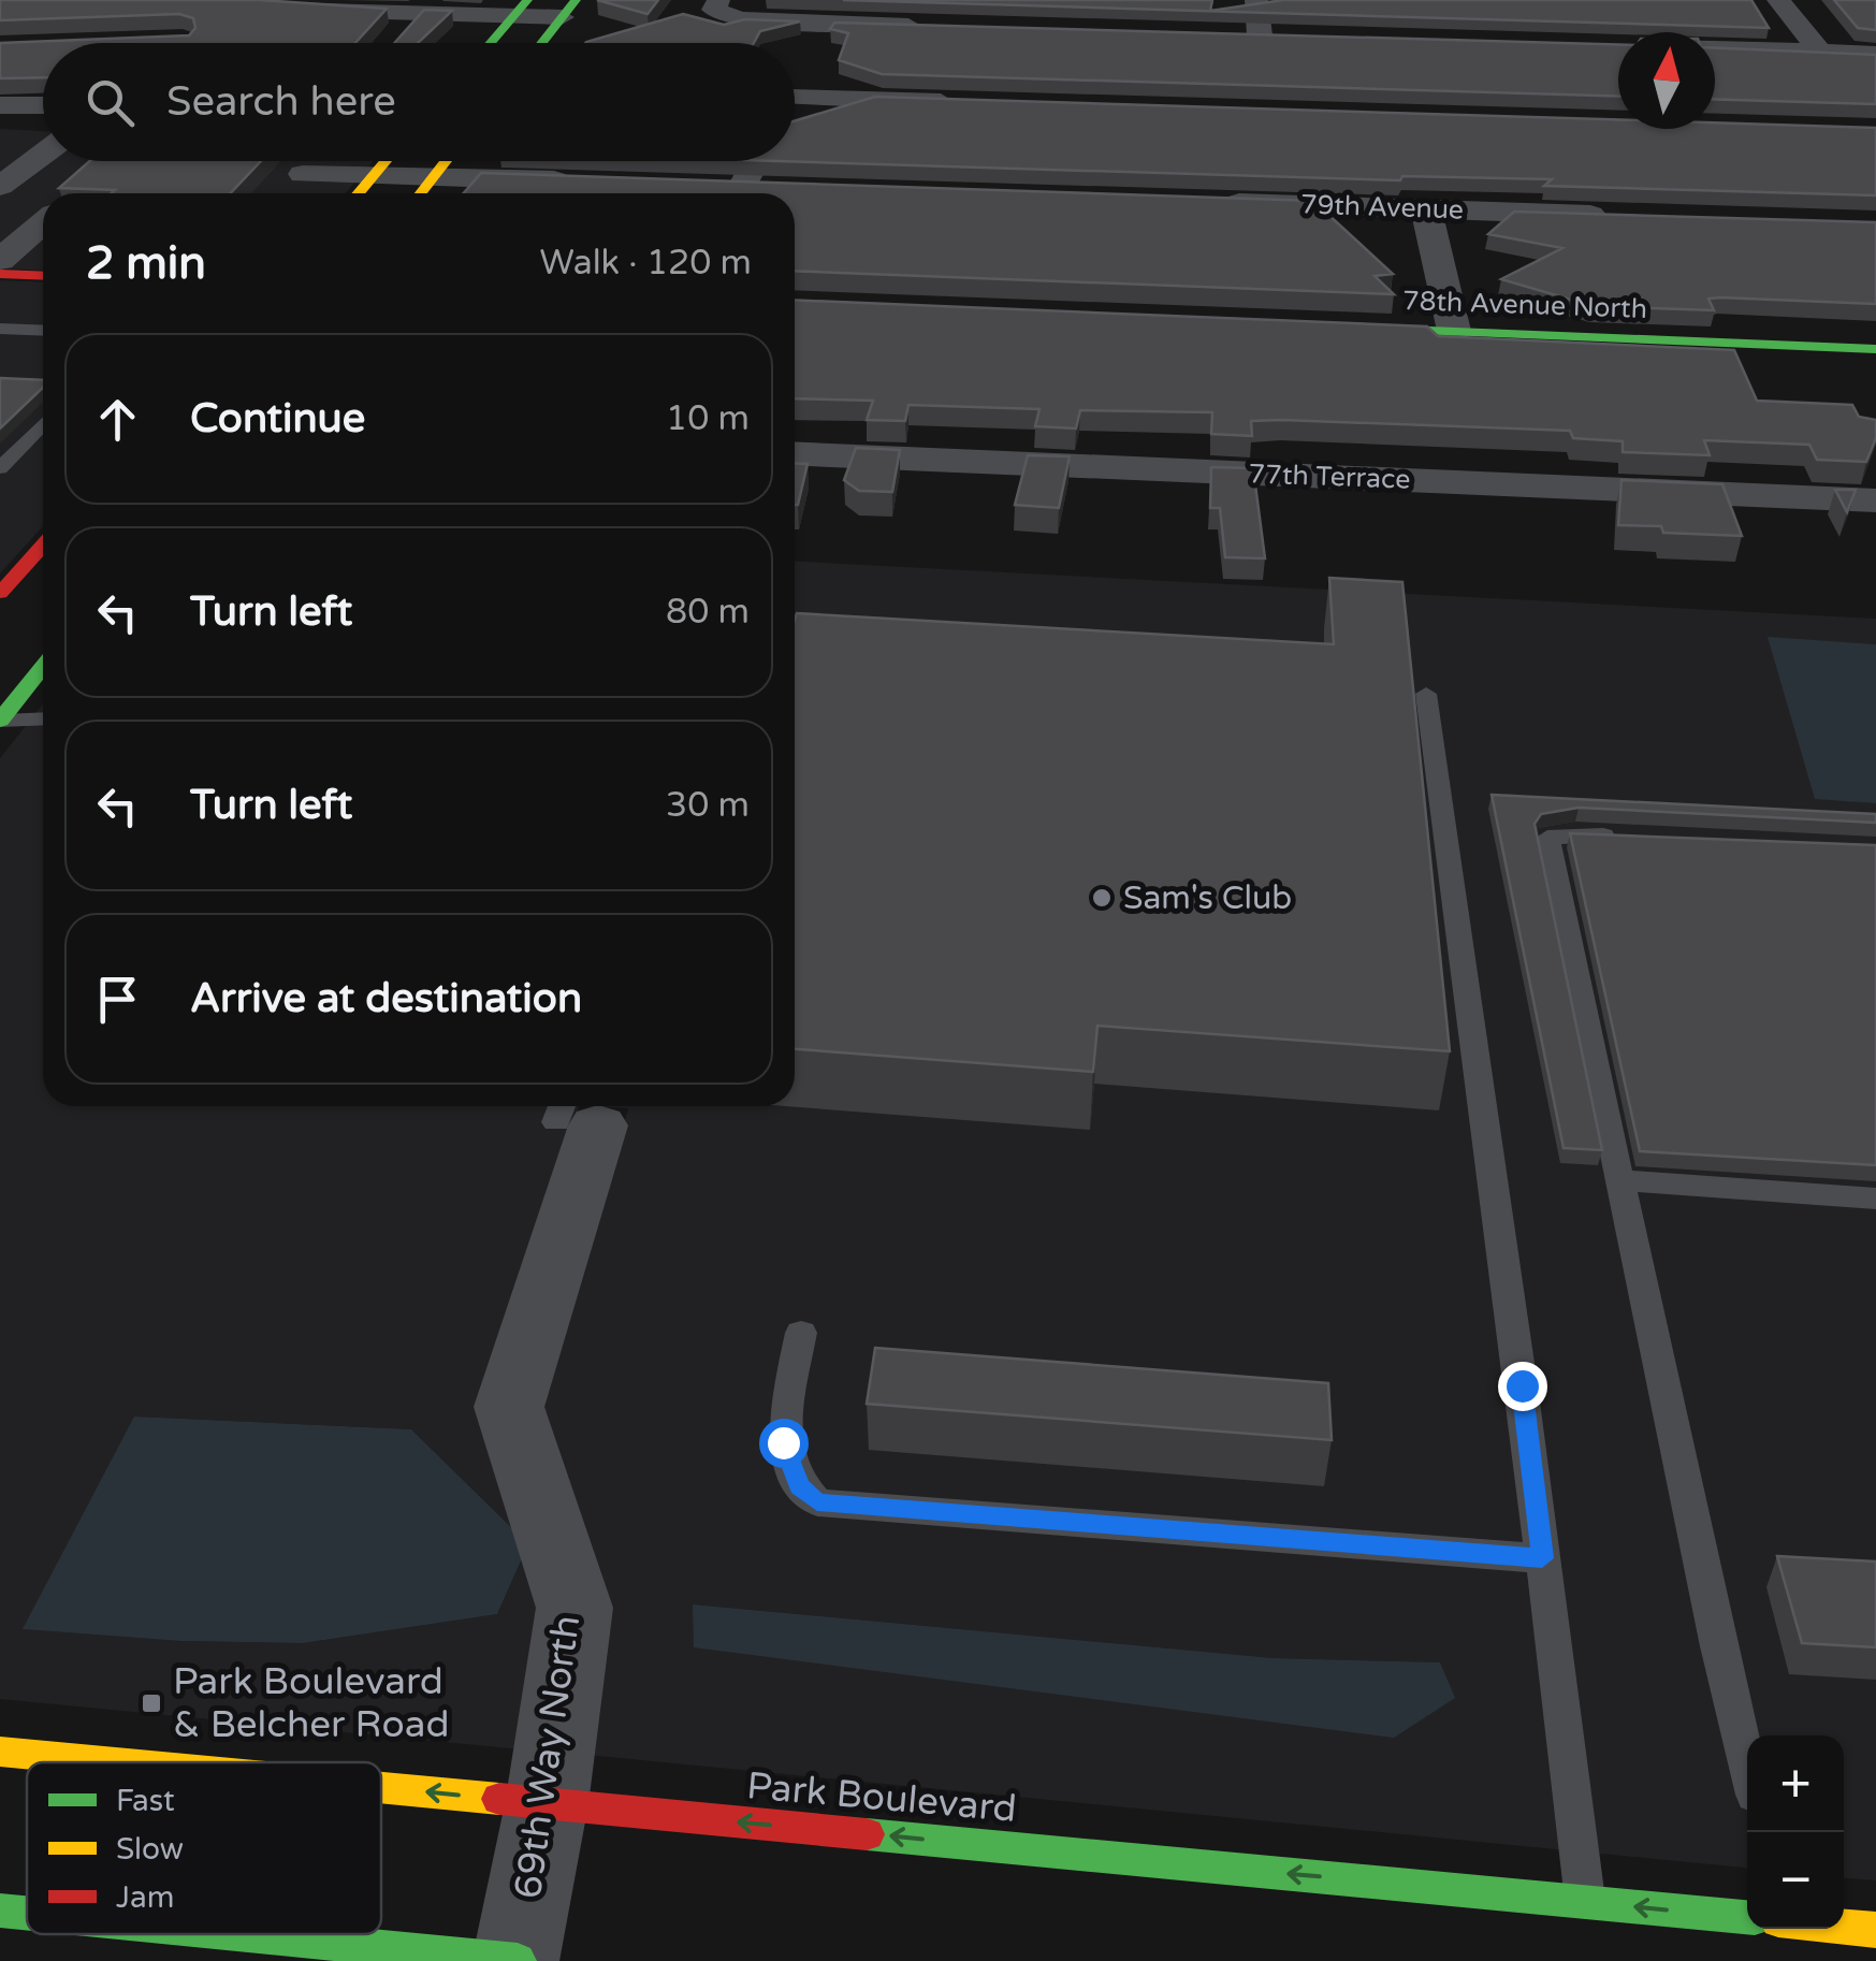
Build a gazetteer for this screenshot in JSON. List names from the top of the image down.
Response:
{
  "streets": {
    "main road": ["78th Avenue North", "Park Boulevard"],
    "street": ["79th Avenue", "77th Terrace", "69th Way North"]
  },
  "crossings": [
    ["69th Way North", "Park Boulevard"]
  ],
  "one_way": ["Park Boulevard"],
  "places": {
    "other": ["Sam's Club"],
    "transit": ["Park Boulevard & Belcher Road"]
  },
  "legend": ["Fast", "Slow", "Jam"],
  "north": "top",
  "page": {
    "search": "Search here",
    "heading": ["2 min", "Walk · 120 m"],
    "list": [
      ["Continue", "10 m"],
      ["Turn left", "80 m"],
      ["Turn left", "30 m"],
      "Arrive at destination"
    ],
    "map_buttons": ["+", "−"]
  }
}
